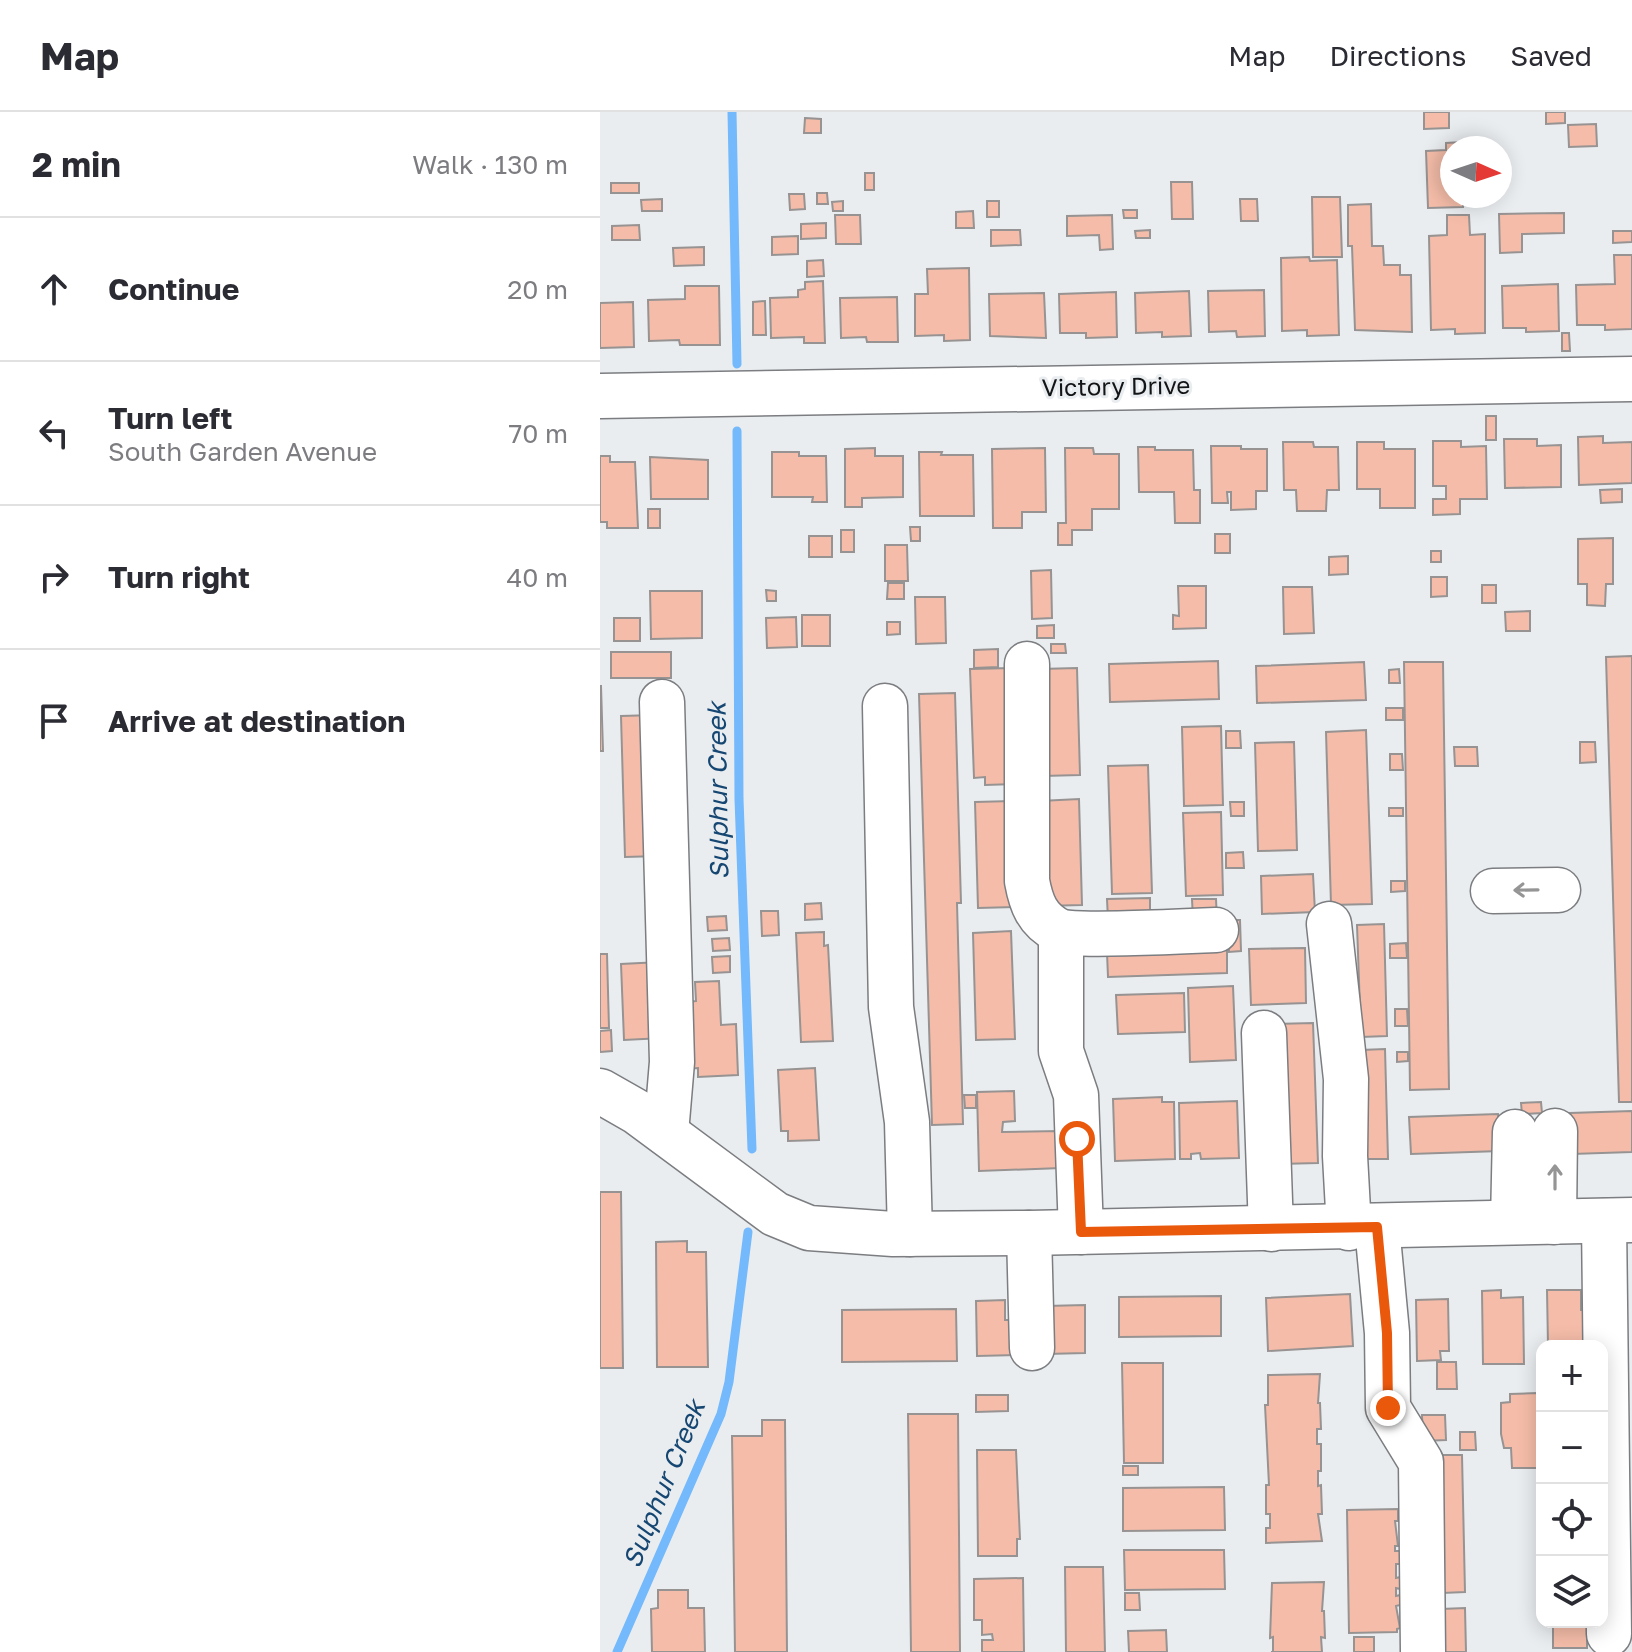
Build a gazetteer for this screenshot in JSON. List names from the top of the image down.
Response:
{
  "streets": {
    "street": ["Victory Drive"]
  },
  "water": ["Sulphur Creek"],
  "north": "right",
  "page": {
    "header": "Map",
    "nav": ["Map", "Directions", "Saved"],
    "heading": ["2 min", "Walk · 130 m"],
    "list": [
      ["Continue", "20 m"],
      ["Turn left", "South Garden Avenue", "70 m"],
      ["Turn right", "40 m"],
      "Arrive at destination"
    ],
    "map_buttons": ["+", "−"]
  }
}
